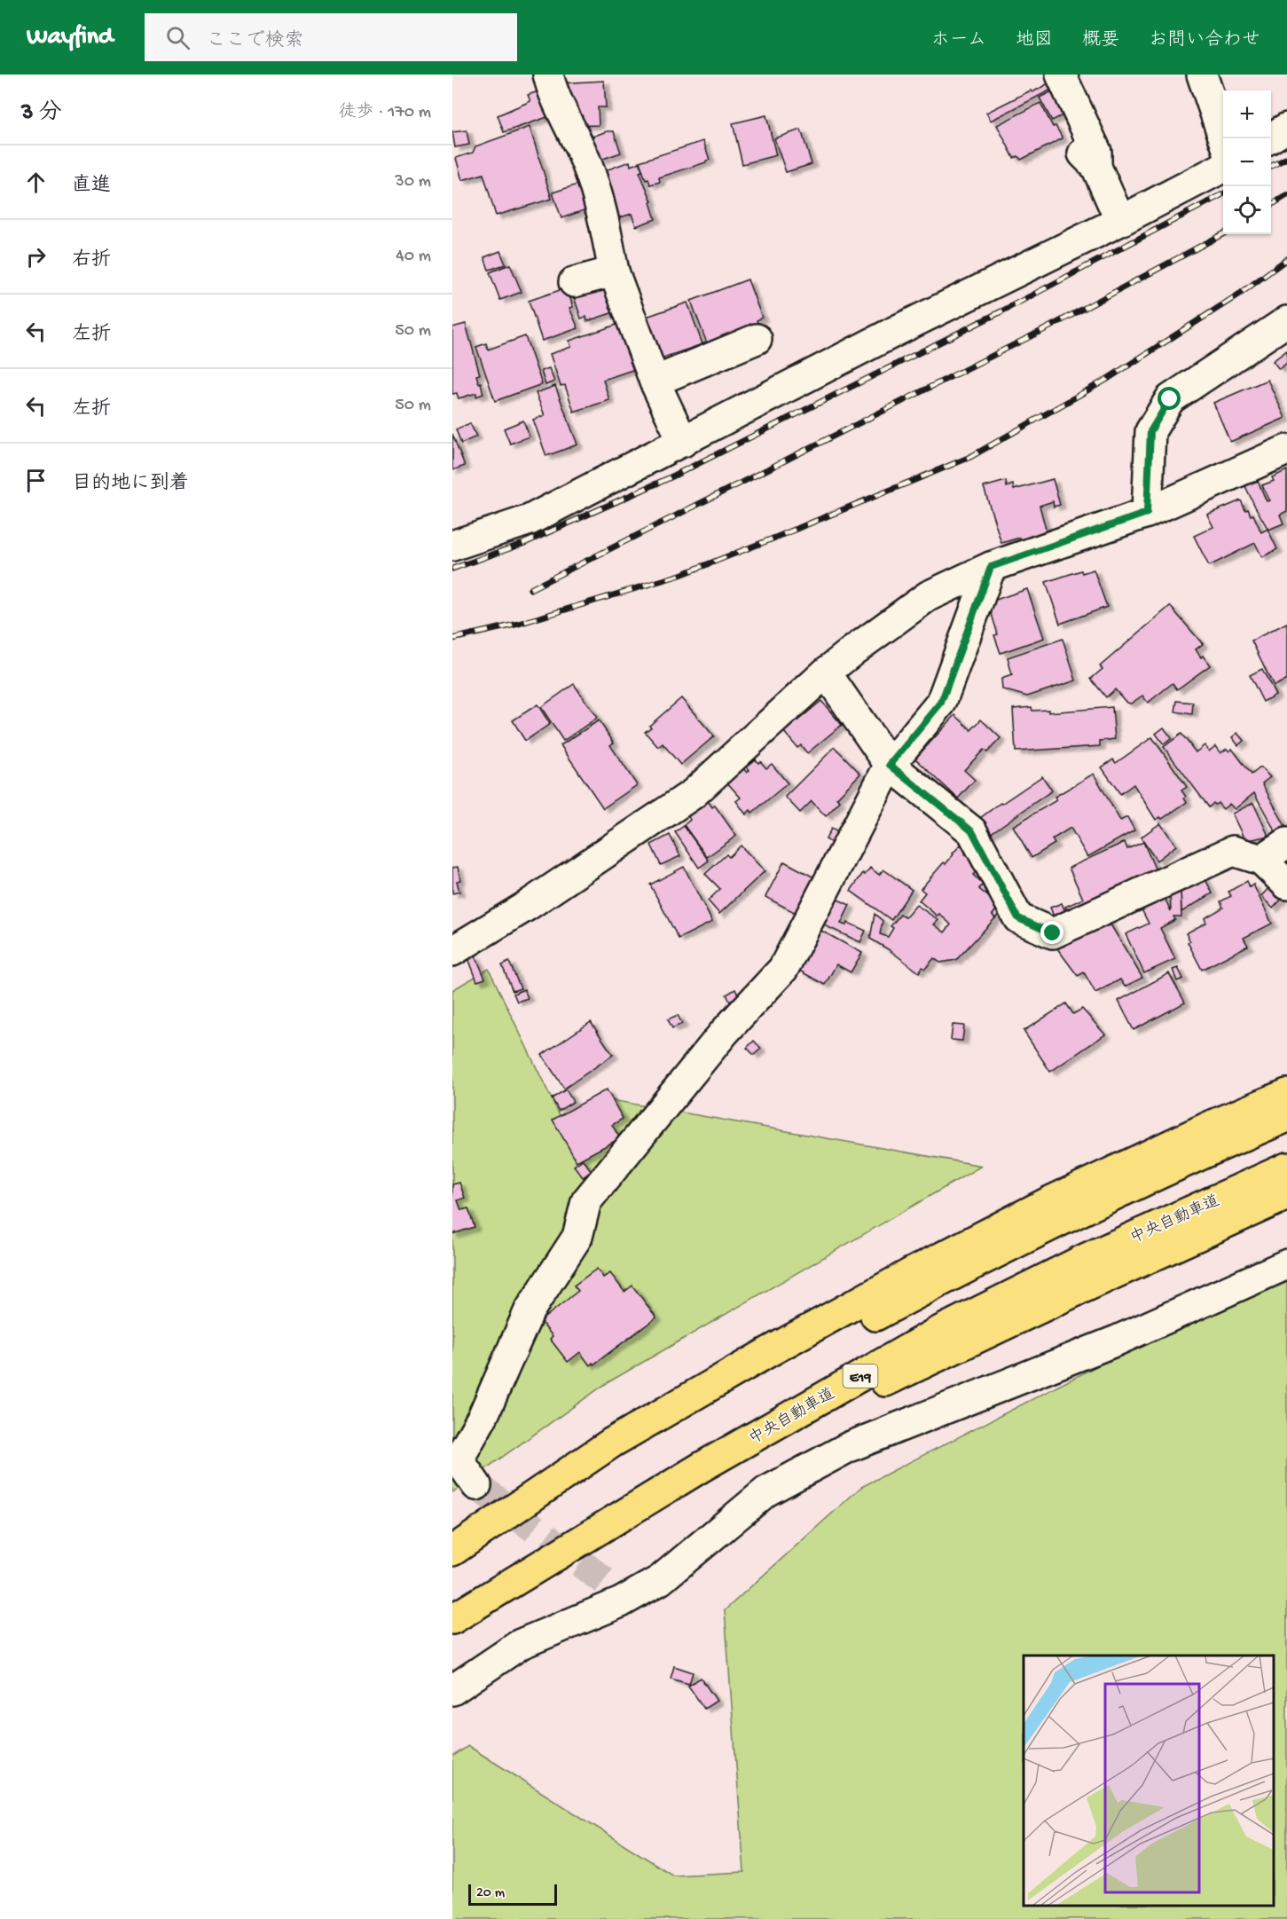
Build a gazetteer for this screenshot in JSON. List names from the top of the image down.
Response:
{
  "streets": {
    "highway": ["中央自動車道", "E19"]
  },
  "scale_bar": "20 m",
  "page": {
    "header": "Wayfind",
    "search": "ここで検索",
    "nav": [
      "ホーム",
      "地図",
      "概要",
      "お問い合わせ"
    ],
    "heading": ["3 分", "徒歩 · 170 m"],
    "map_buttons": ["+", "−"],
    "list": [
      ["直進", "30 m"],
      ["右折", "40 m"],
      ["左折", "50 m"],
      ["左折", "50 m"],
      "目的地に到着"
    ],
    "scale": "20 m"
  }
}
